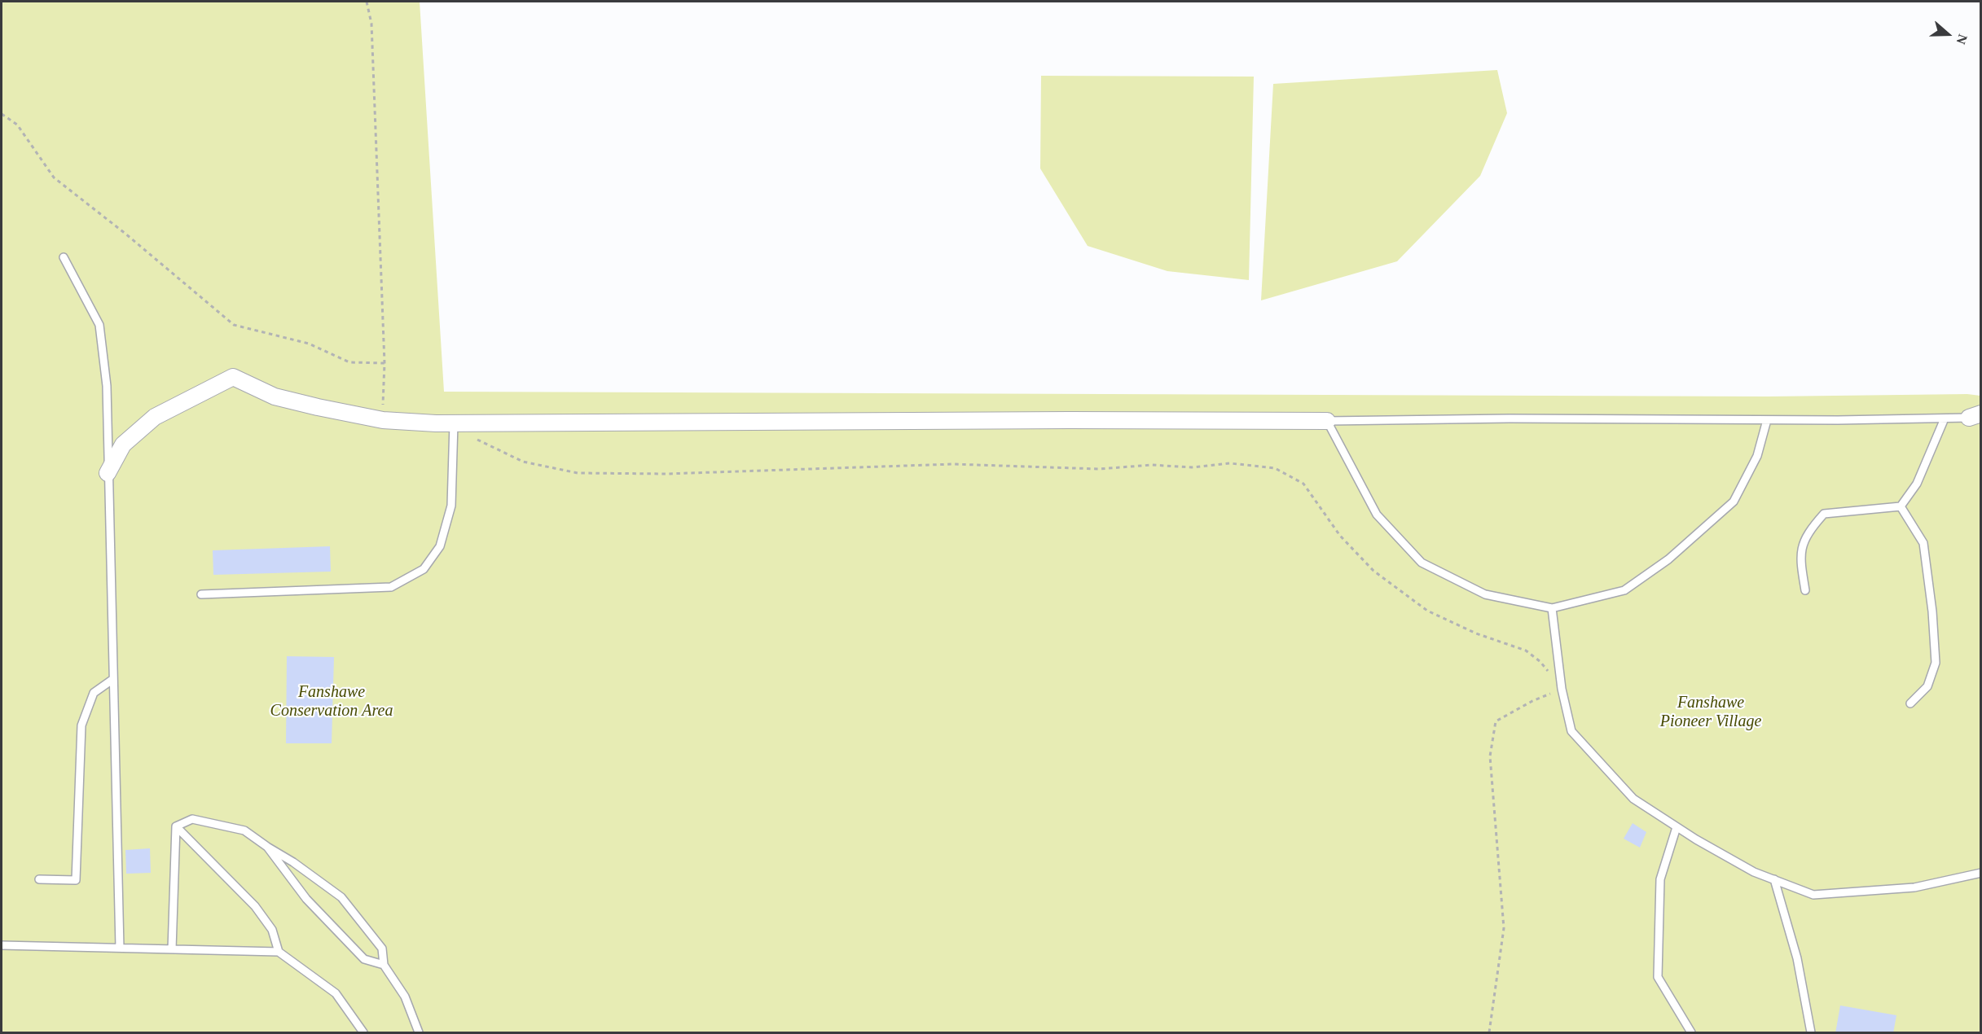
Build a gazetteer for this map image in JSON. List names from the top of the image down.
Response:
{
  "parks": ["Fanshawe Conservation Area", "Fanshawe Pioneer Village"],
  "north": "right"
}
